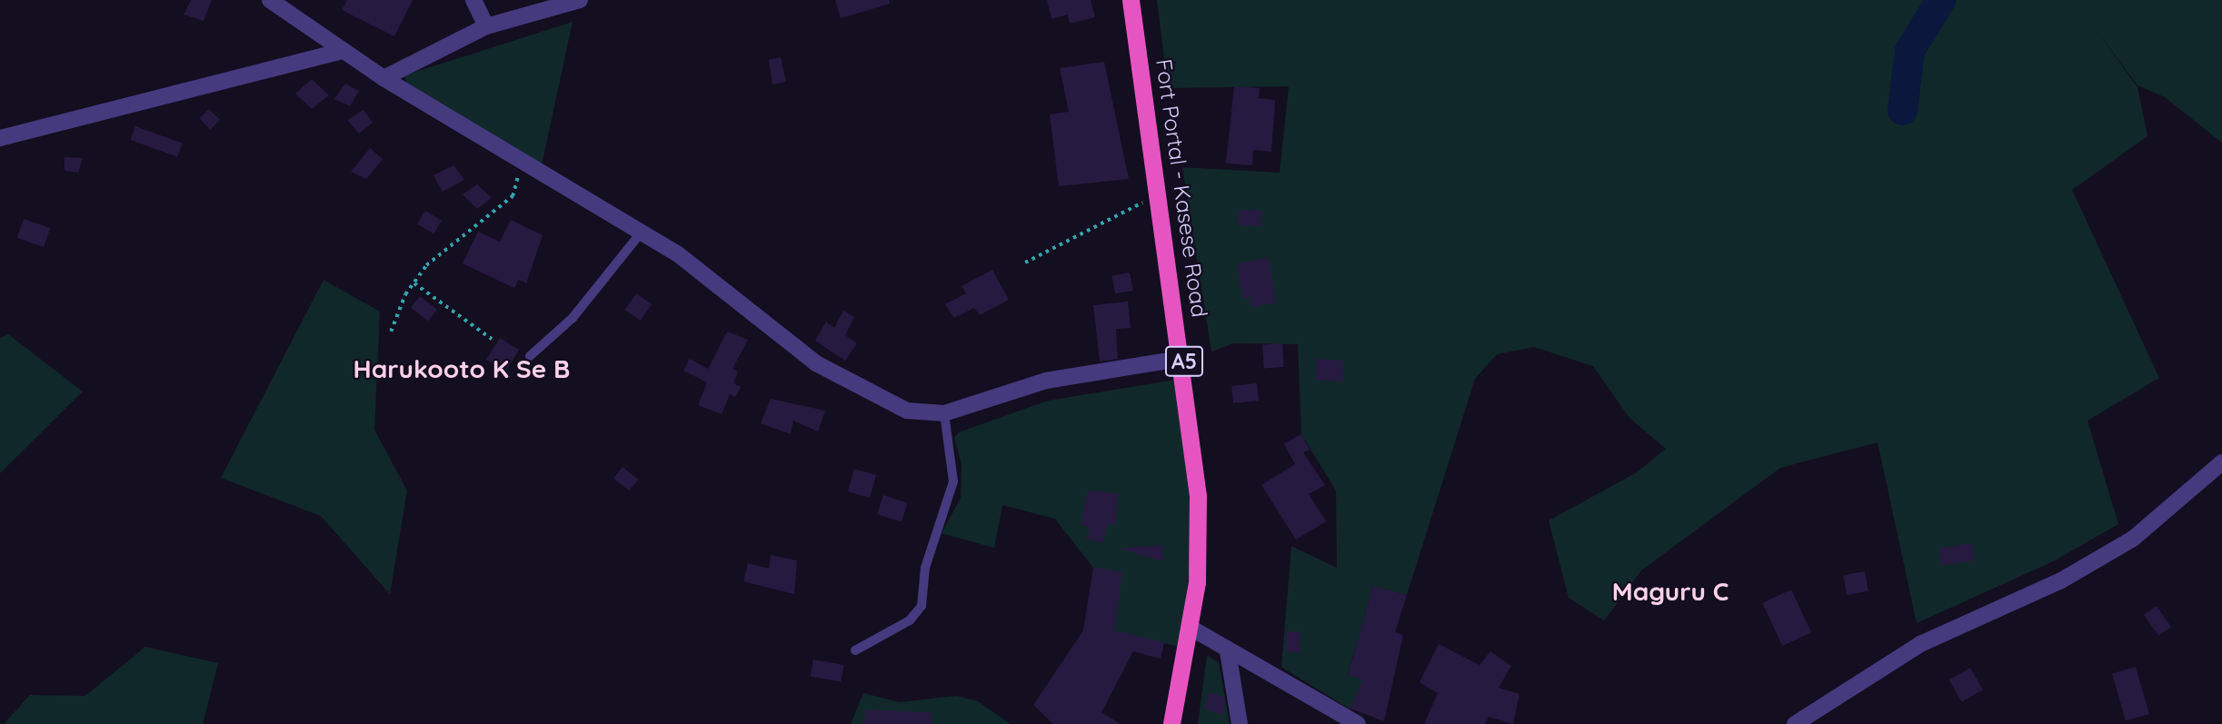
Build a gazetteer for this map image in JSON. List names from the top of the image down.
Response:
{
  "streets": {
    "highway": ["Fort Portal - Kasese Road", "A5"]
  },
  "districts": ["Harukooto K Se B", "Maguru C"]
}
